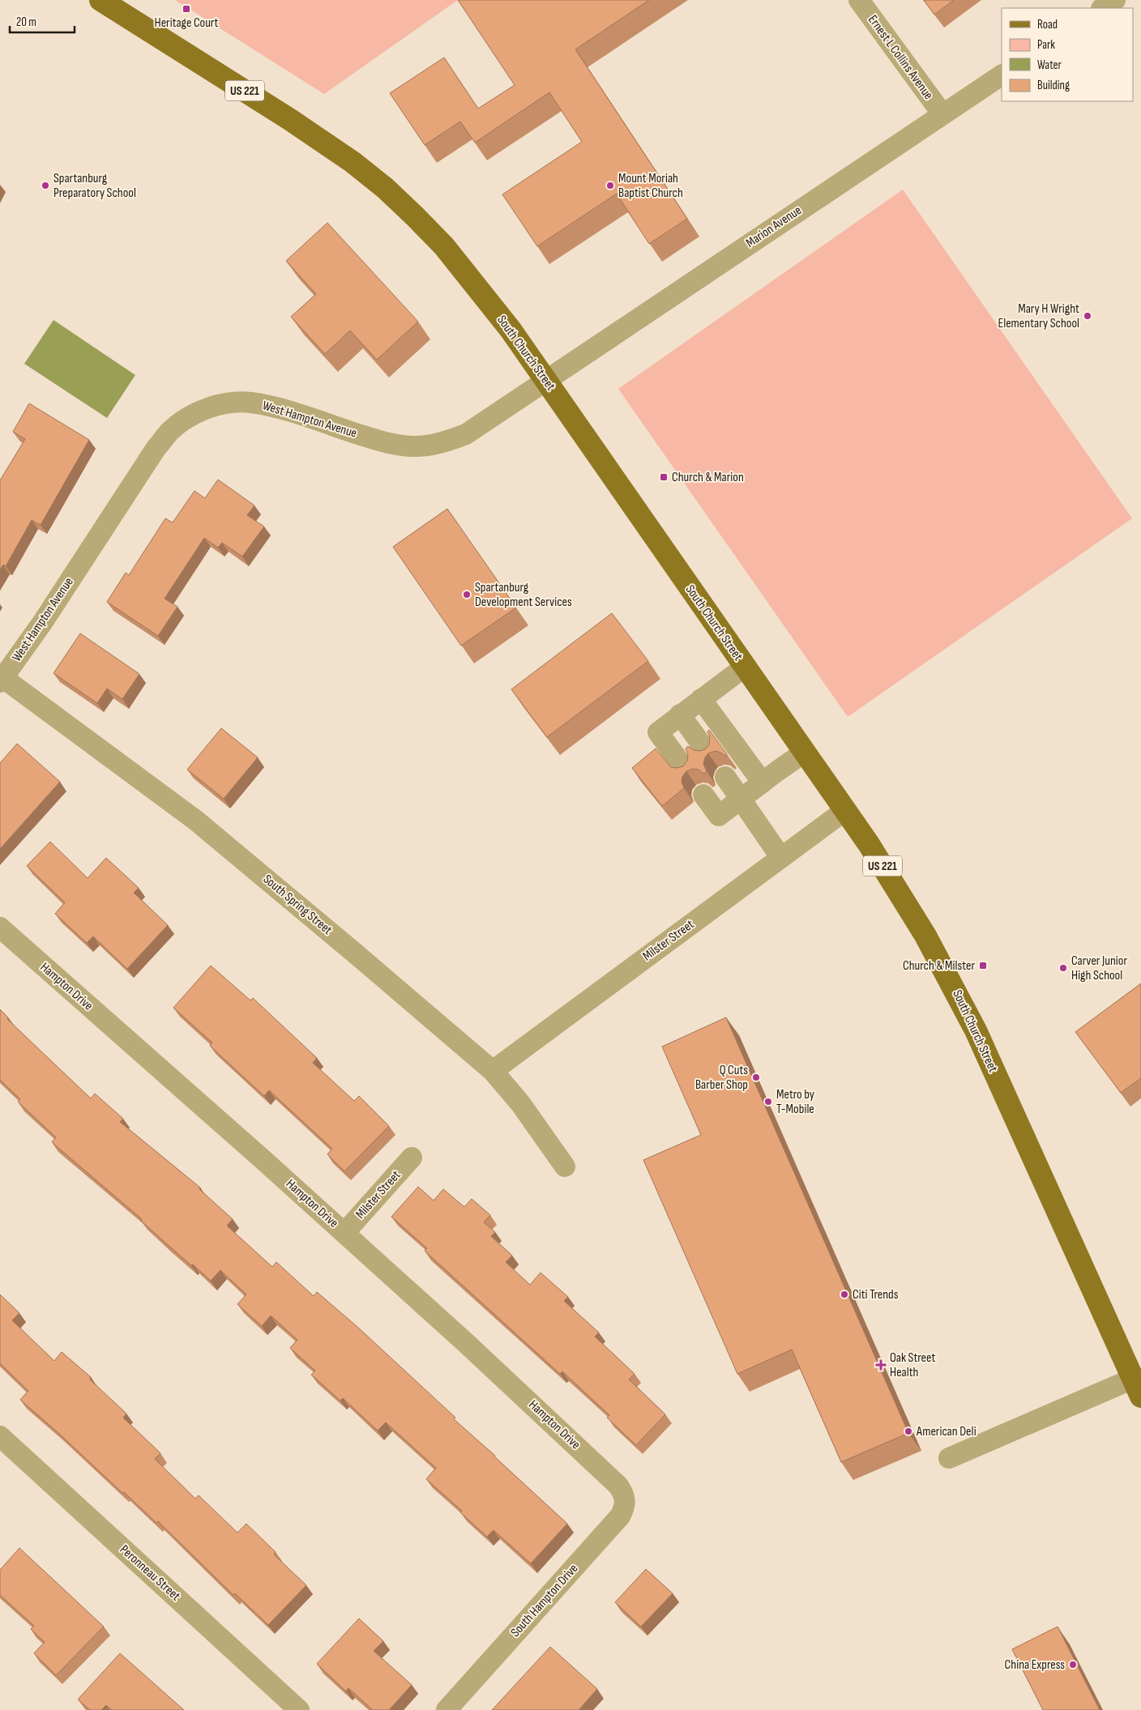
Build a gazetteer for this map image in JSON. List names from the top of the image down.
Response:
{
  "streets": {
    "main road": ["US 221", "South Church Street"],
    "street": [
      "Ernest L Collins Avenue",
      "Marion Avenue",
      "West Hampton Avenue",
      "South Spring Street",
      "Milster Street",
      "Hampton Drive",
      "Peronneau Street",
      "South Hampton Drive"
    ]
  },
  "crossings": [
    ["Ernest L Collins Avenue", "Marion Avenue"],
    ["Marion Avenue", "South Church Street"],
    ["Marion Avenue", "West Hampton Avenue"],
    ["South Church Street", "West Hampton Avenue"],
    ["South Church Street", "Milster Street"],
    ["West Hampton Avenue", "South Spring Street"],
    ["South Spring Street", "Milster Street"],
    ["Milster Street", "Hampton Drive"],
    ["Hampton Drive", "South Hampton Drive"]
  ],
  "places": {
    "transit": ["Heritage Court", "Church & Marion", "Church & Milster"],
    "other": [
      "Spartanburg Preparatory School",
      "Mount Moriah Baptist Church",
      "Mary H Wright Elementary School",
      "Spartanburg Development Services",
      "Carver Junior High School",
      "Q Cuts Barber Shop",
      "Metro by T-Mobile",
      "Citi Trends",
      "American Deli",
      "China Express"
    ],
    "health": ["Oak Street Health"]
  },
  "legend": [
    "Road",
    "Park",
    "Water",
    "Building"
  ],
  "scale_bar": "20 m"
}
